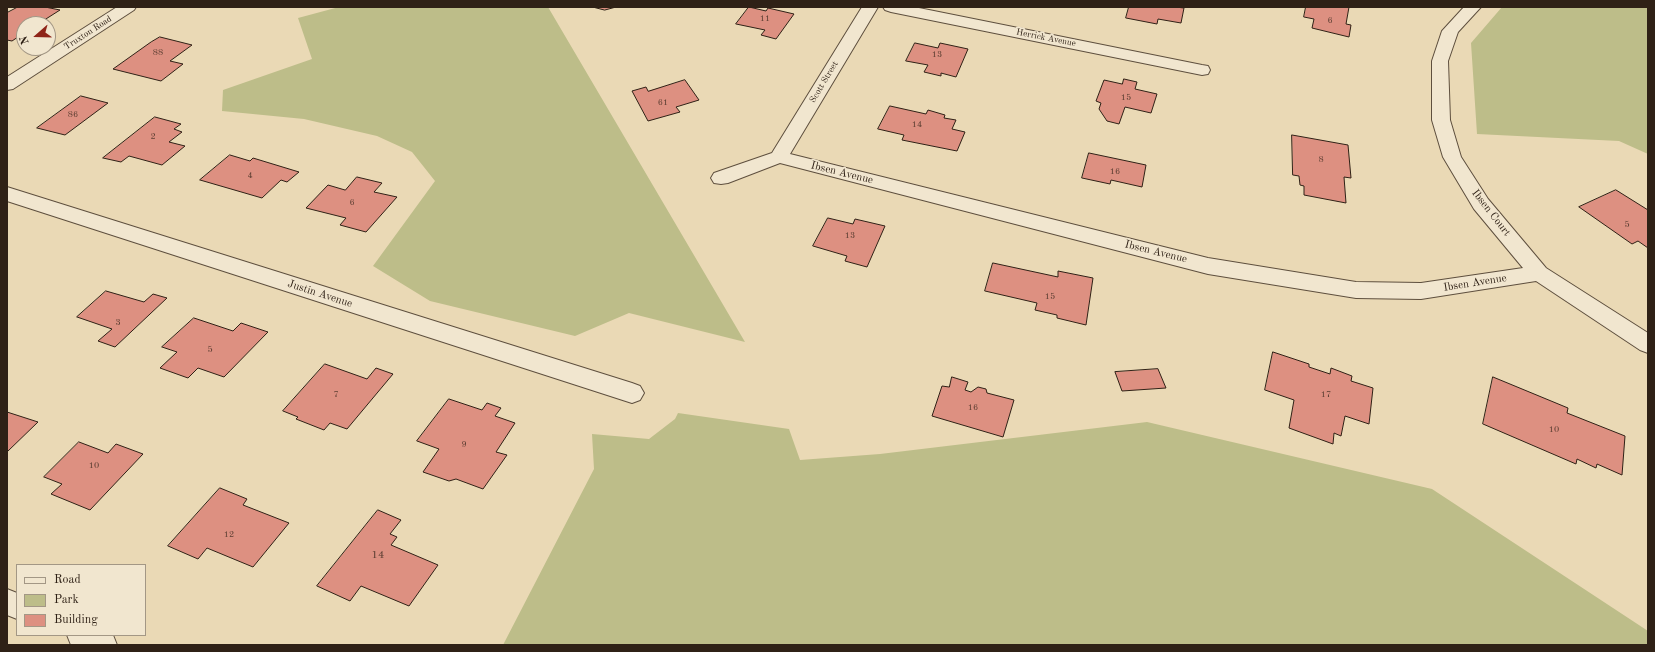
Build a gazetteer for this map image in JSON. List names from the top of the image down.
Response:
{
  "streets": {
    "street": [
      "Truxton Road",
      "Herrick Avenue",
      "Scott Street",
      "Ibsen Avenue",
      "Ibsen Court",
      "Justin Avenue"
    ]
  },
  "crossings": [
    ["Scott Street", "Ibsen Avenue"],
    ["Ibsen Avenue", "Ibsen Court"]
  ],
  "house_numbers": [
    "11",
    "6",
    "88",
    "13",
    "15",
    "61",
    "86",
    "14",
    "2",
    "8",
    "16",
    "4",
    "6",
    "5",
    "13",
    "15",
    "3",
    "5",
    "7",
    "17",
    "16",
    "10",
    "9",
    "10",
    "12",
    "14"
  ],
  "legend": ["Road", "Park", "Building"],
  "north": "left"
}
